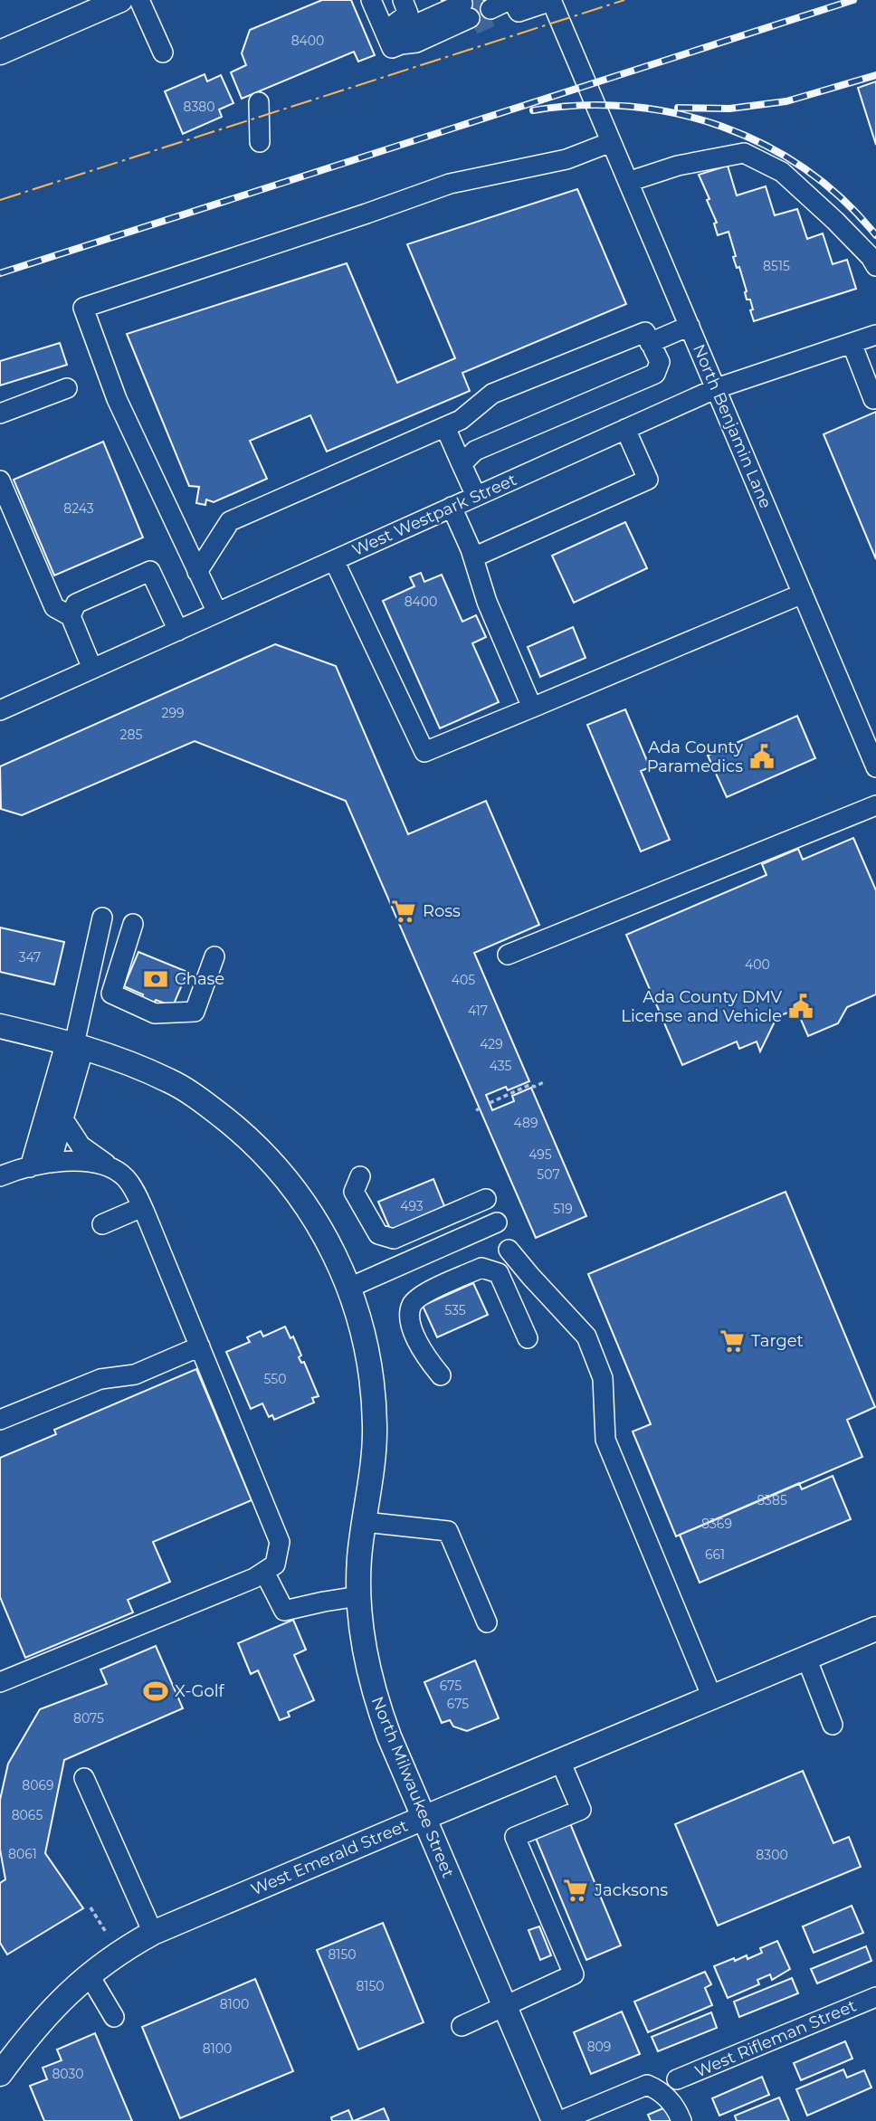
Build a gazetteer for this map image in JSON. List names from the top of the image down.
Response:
{
  "streets": {
    "main road": ["North Milwaukee Street", "West Emerald Street"],
    "street": ["North Benjamin Lane", "West Westpark Street", "West Rifleman Street"]
  },
  "crossings": [
    ["North Benjamin Lane", "West Westpark Street"],
    ["North Milwaukee Street", "West Emerald Street"]
  ],
  "places": {
    "public building": ["Ada County Paramedics", "Ada County DMV License and Vehicle"],
    "supermarket": ["Ross", "Target", "Jacksons"],
    "bank": ["Chase"],
    "sports": ["X-Golf"]
  },
  "house_numbers": [
    "8400",
    "8380",
    "8515",
    "8243",
    "8400",
    "299",
    "285",
    "347",
    "400",
    "405",
    "417",
    "429",
    "435",
    "489",
    "495",
    "507",
    "493",
    "519",
    "535",
    "550",
    "8385",
    "8369",
    "661",
    "675",
    "675",
    "8075",
    "8069",
    "8065",
    "8061",
    "8300",
    "8150",
    "8150",
    "8100",
    "809",
    "8100",
    "8030"
  ]
}
